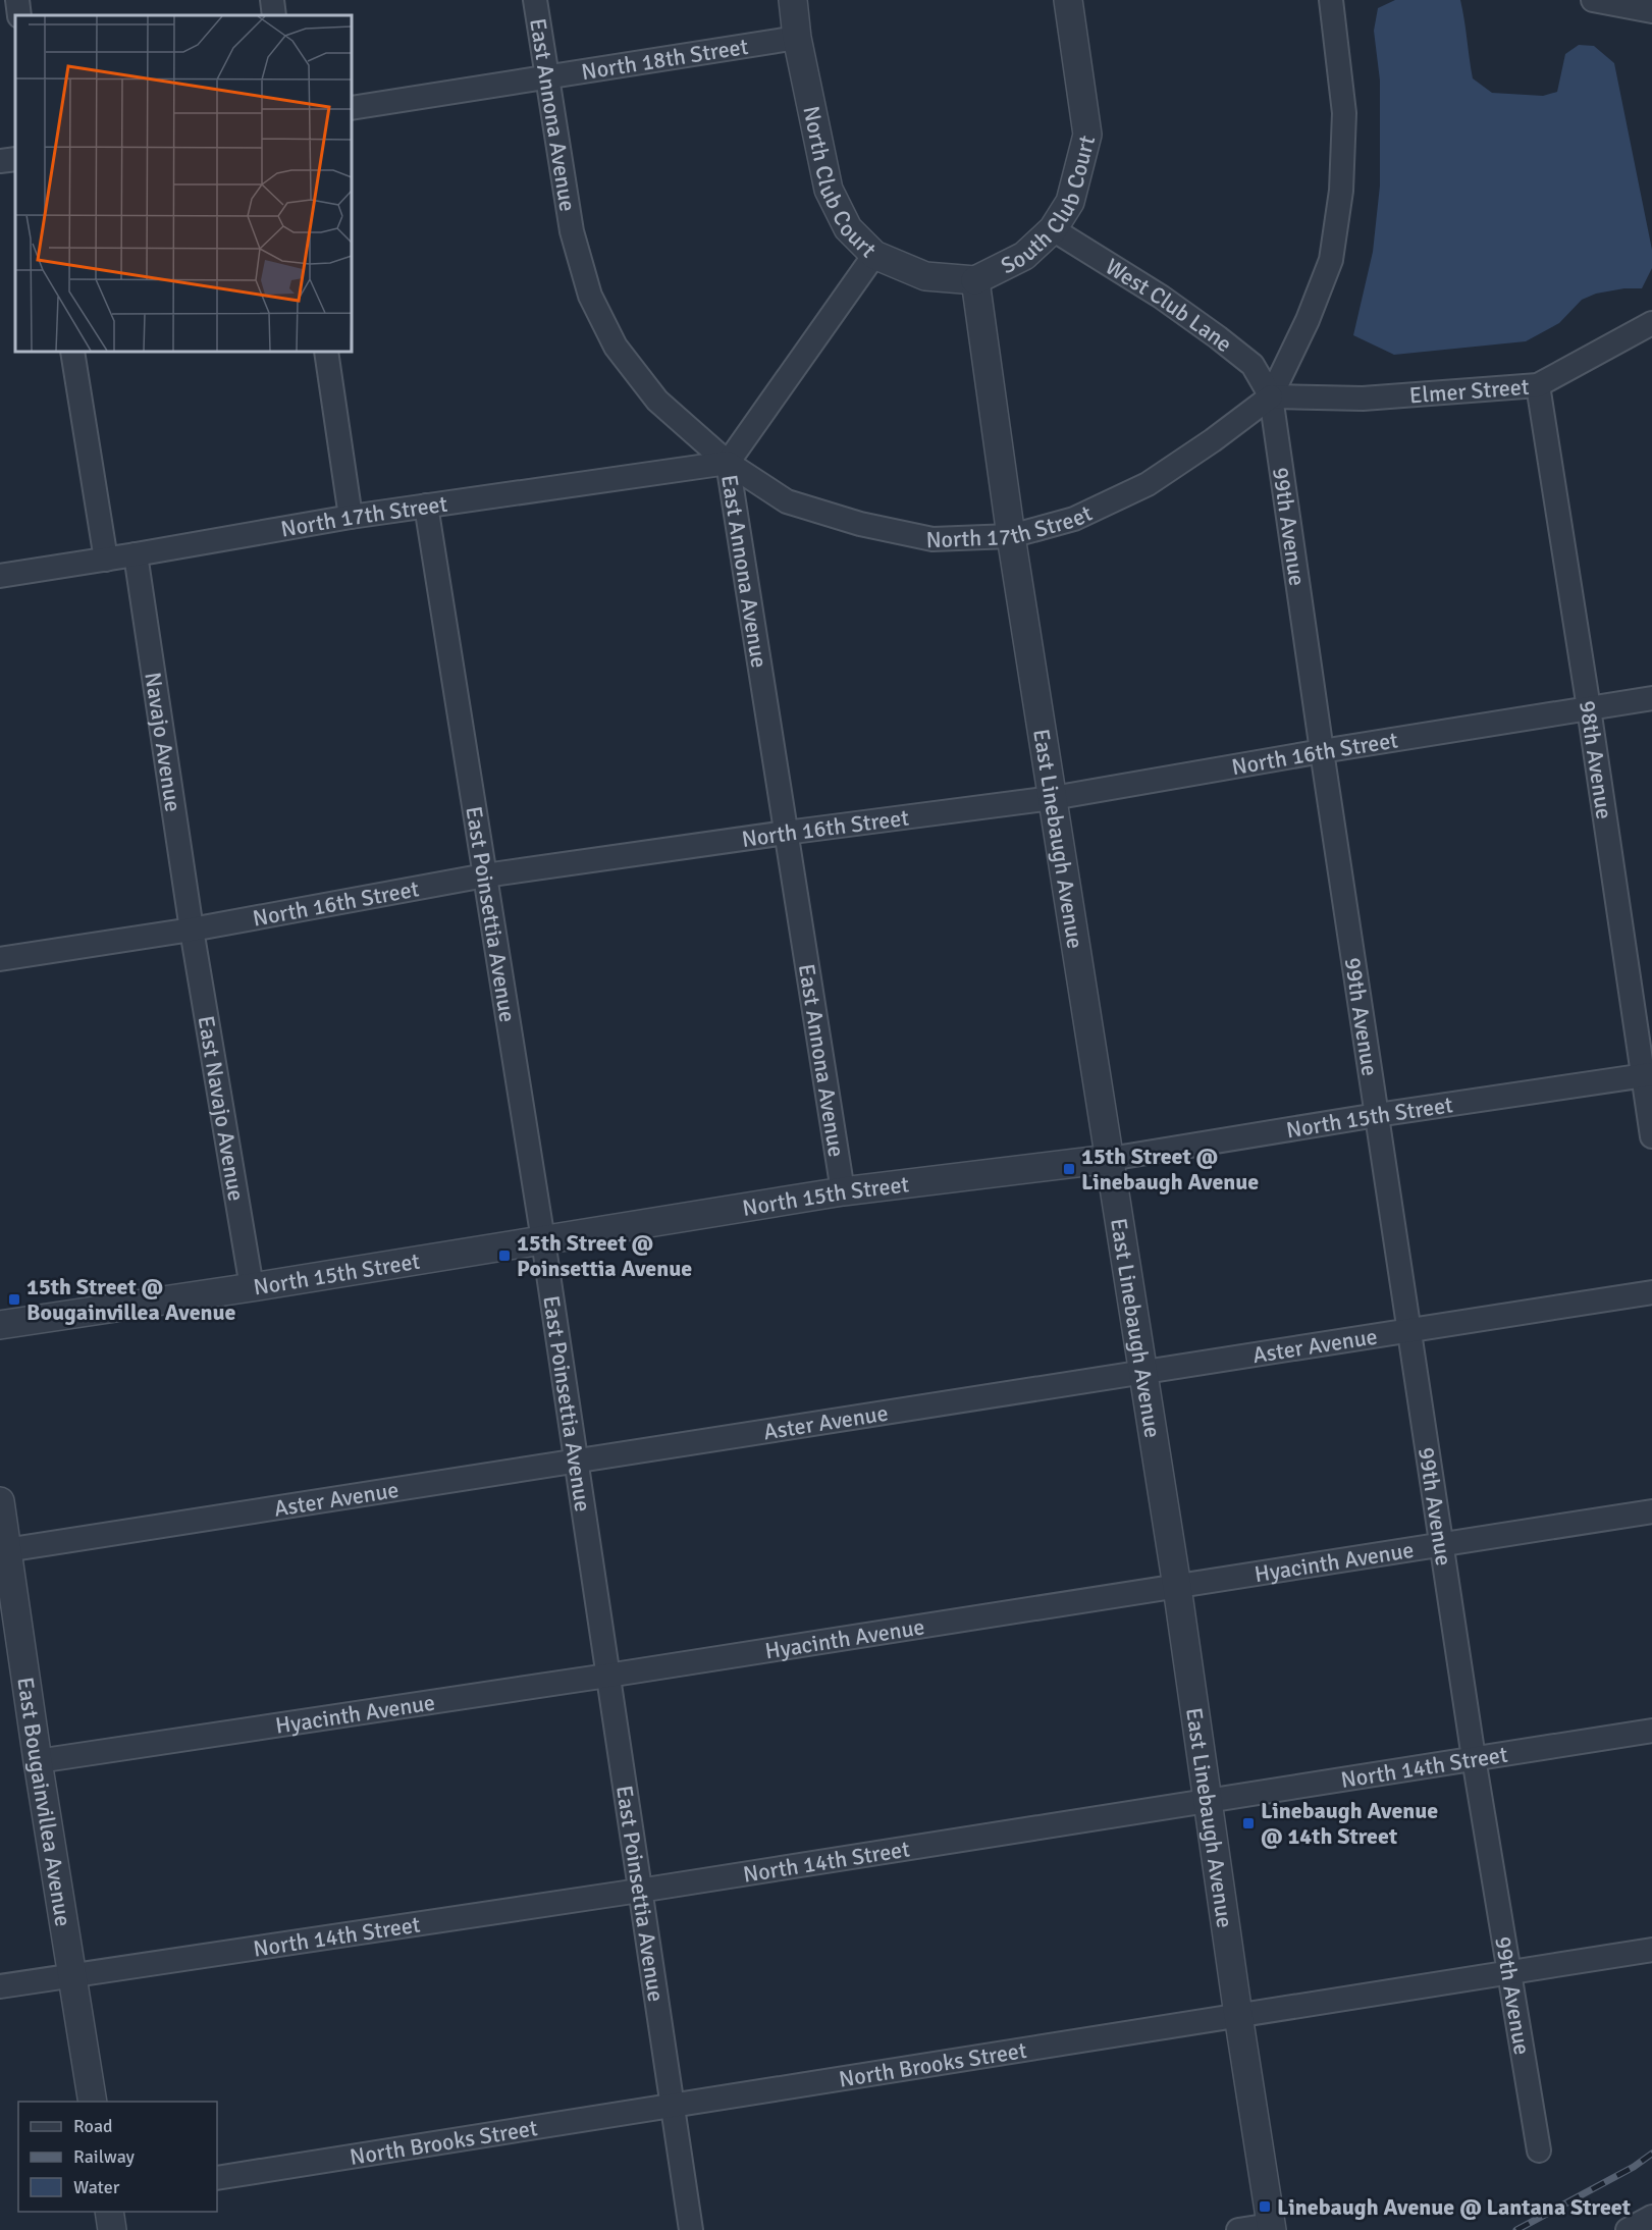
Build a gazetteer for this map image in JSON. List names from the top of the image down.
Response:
{
  "streets": {
    "street": [
      "North 18th Street",
      "East Annona Avenue",
      "North Club Court",
      "South Club Court",
      "West Club Lane",
      "Elmer Street",
      "North 17th Street",
      "99th Avenue",
      "Navajo Avenue",
      "North 16th Street",
      "98th Avenue",
      "East Linebaugh Avenue",
      "East Poinsettia Avenue",
      "East Navajo Avenue",
      "North 15th Street",
      "Aster Avenue",
      "Hyacinth Avenue",
      "North 14th Street",
      "East Bougainvillea Avenue",
      "North Brooks Street"
    ]
  },
  "crossings": [
    ["North 18th Street", "East Annona Avenue"],
    ["North 18th Street", "North Club Court"],
    ["East Annona Avenue", "North 17th Street"],
    ["East Annona Avenue", "North 16th Street"],
    ["East Annona Avenue", "North 15th Street"],
    ["North Club Court", "South Club Court"],
    ["North Club Court", "East Linebaugh Avenue"],
    ["South Club Court", "West Club Lane"],
    ["South Club Court", "East Linebaugh Avenue"],
    ["West Club Lane", "Elmer Street"],
    ["West Club Lane", "North 17th Street"],
    ["West Club Lane", "99th Avenue"],
    ["Elmer Street", "North 17th Street"],
    ["Elmer Street", "99th Avenue"],
    ["Elmer Street", "98th Avenue"],
    ["North 17th Street", "99th Avenue"],
    ["North 17th Street", "Navajo Avenue"],
    ["North 17th Street", "East Linebaugh Avenue"],
    ["North 17th Street", "East Poinsettia Avenue"],
    ["99th Avenue", "North 16th Street"],
    ["99th Avenue", "North 15th Street"],
    ["99th Avenue", "Aster Avenue"],
    ["99th Avenue", "Hyacinth Avenue"],
    ["99th Avenue", "North 14th Street"],
    ["99th Avenue", "North Brooks Street"],
    ["Navajo Avenue", "North 16th Street"],
    ["Navajo Avenue", "East Navajo Avenue"],
    ["North 16th Street", "98th Avenue"],
    ["North 16th Street", "East Linebaugh Avenue"],
    ["North 16th Street", "East Poinsettia Avenue"],
    ["North 16th Street", "East Navajo Avenue"],
    ["98th Avenue", "North 15th Street"],
    ["East Linebaugh Avenue", "North 15th Street"],
    ["East Linebaugh Avenue", "Aster Avenue"],
    ["East Linebaugh Avenue", "Hyacinth Avenue"],
    ["East Linebaugh Avenue", "North 14th Street"],
    ["East Linebaugh Avenue", "North Brooks Street"],
    ["East Poinsettia Avenue", "North 15th Street"],
    ["East Poinsettia Avenue", "Aster Avenue"],
    ["East Poinsettia Avenue", "Hyacinth Avenue"],
    ["East Poinsettia Avenue", "North 14th Street"],
    ["East Poinsettia Avenue", "North Brooks Street"],
    ["East Navajo Avenue", "North 15th Street"],
    ["Aster Avenue", "East Bougainvillea Avenue"],
    ["Hyacinth Avenue", "East Bougainvillea Avenue"],
    ["North 14th Street", "East Bougainvillea Avenue"]
  ],
  "places": {
    "transit": [
      "15th Street @ Linebaugh Avenue",
      "15th Street @ Poinsettia Avenue",
      "15th Street @ Bougainvillea Avenue",
      "Linebaugh Avenue @ 14th Street",
      "Linebaugh Avenue @ Lantana Street"
    ]
  },
  "legend": ["Road", "Railway", "Water"]
}
